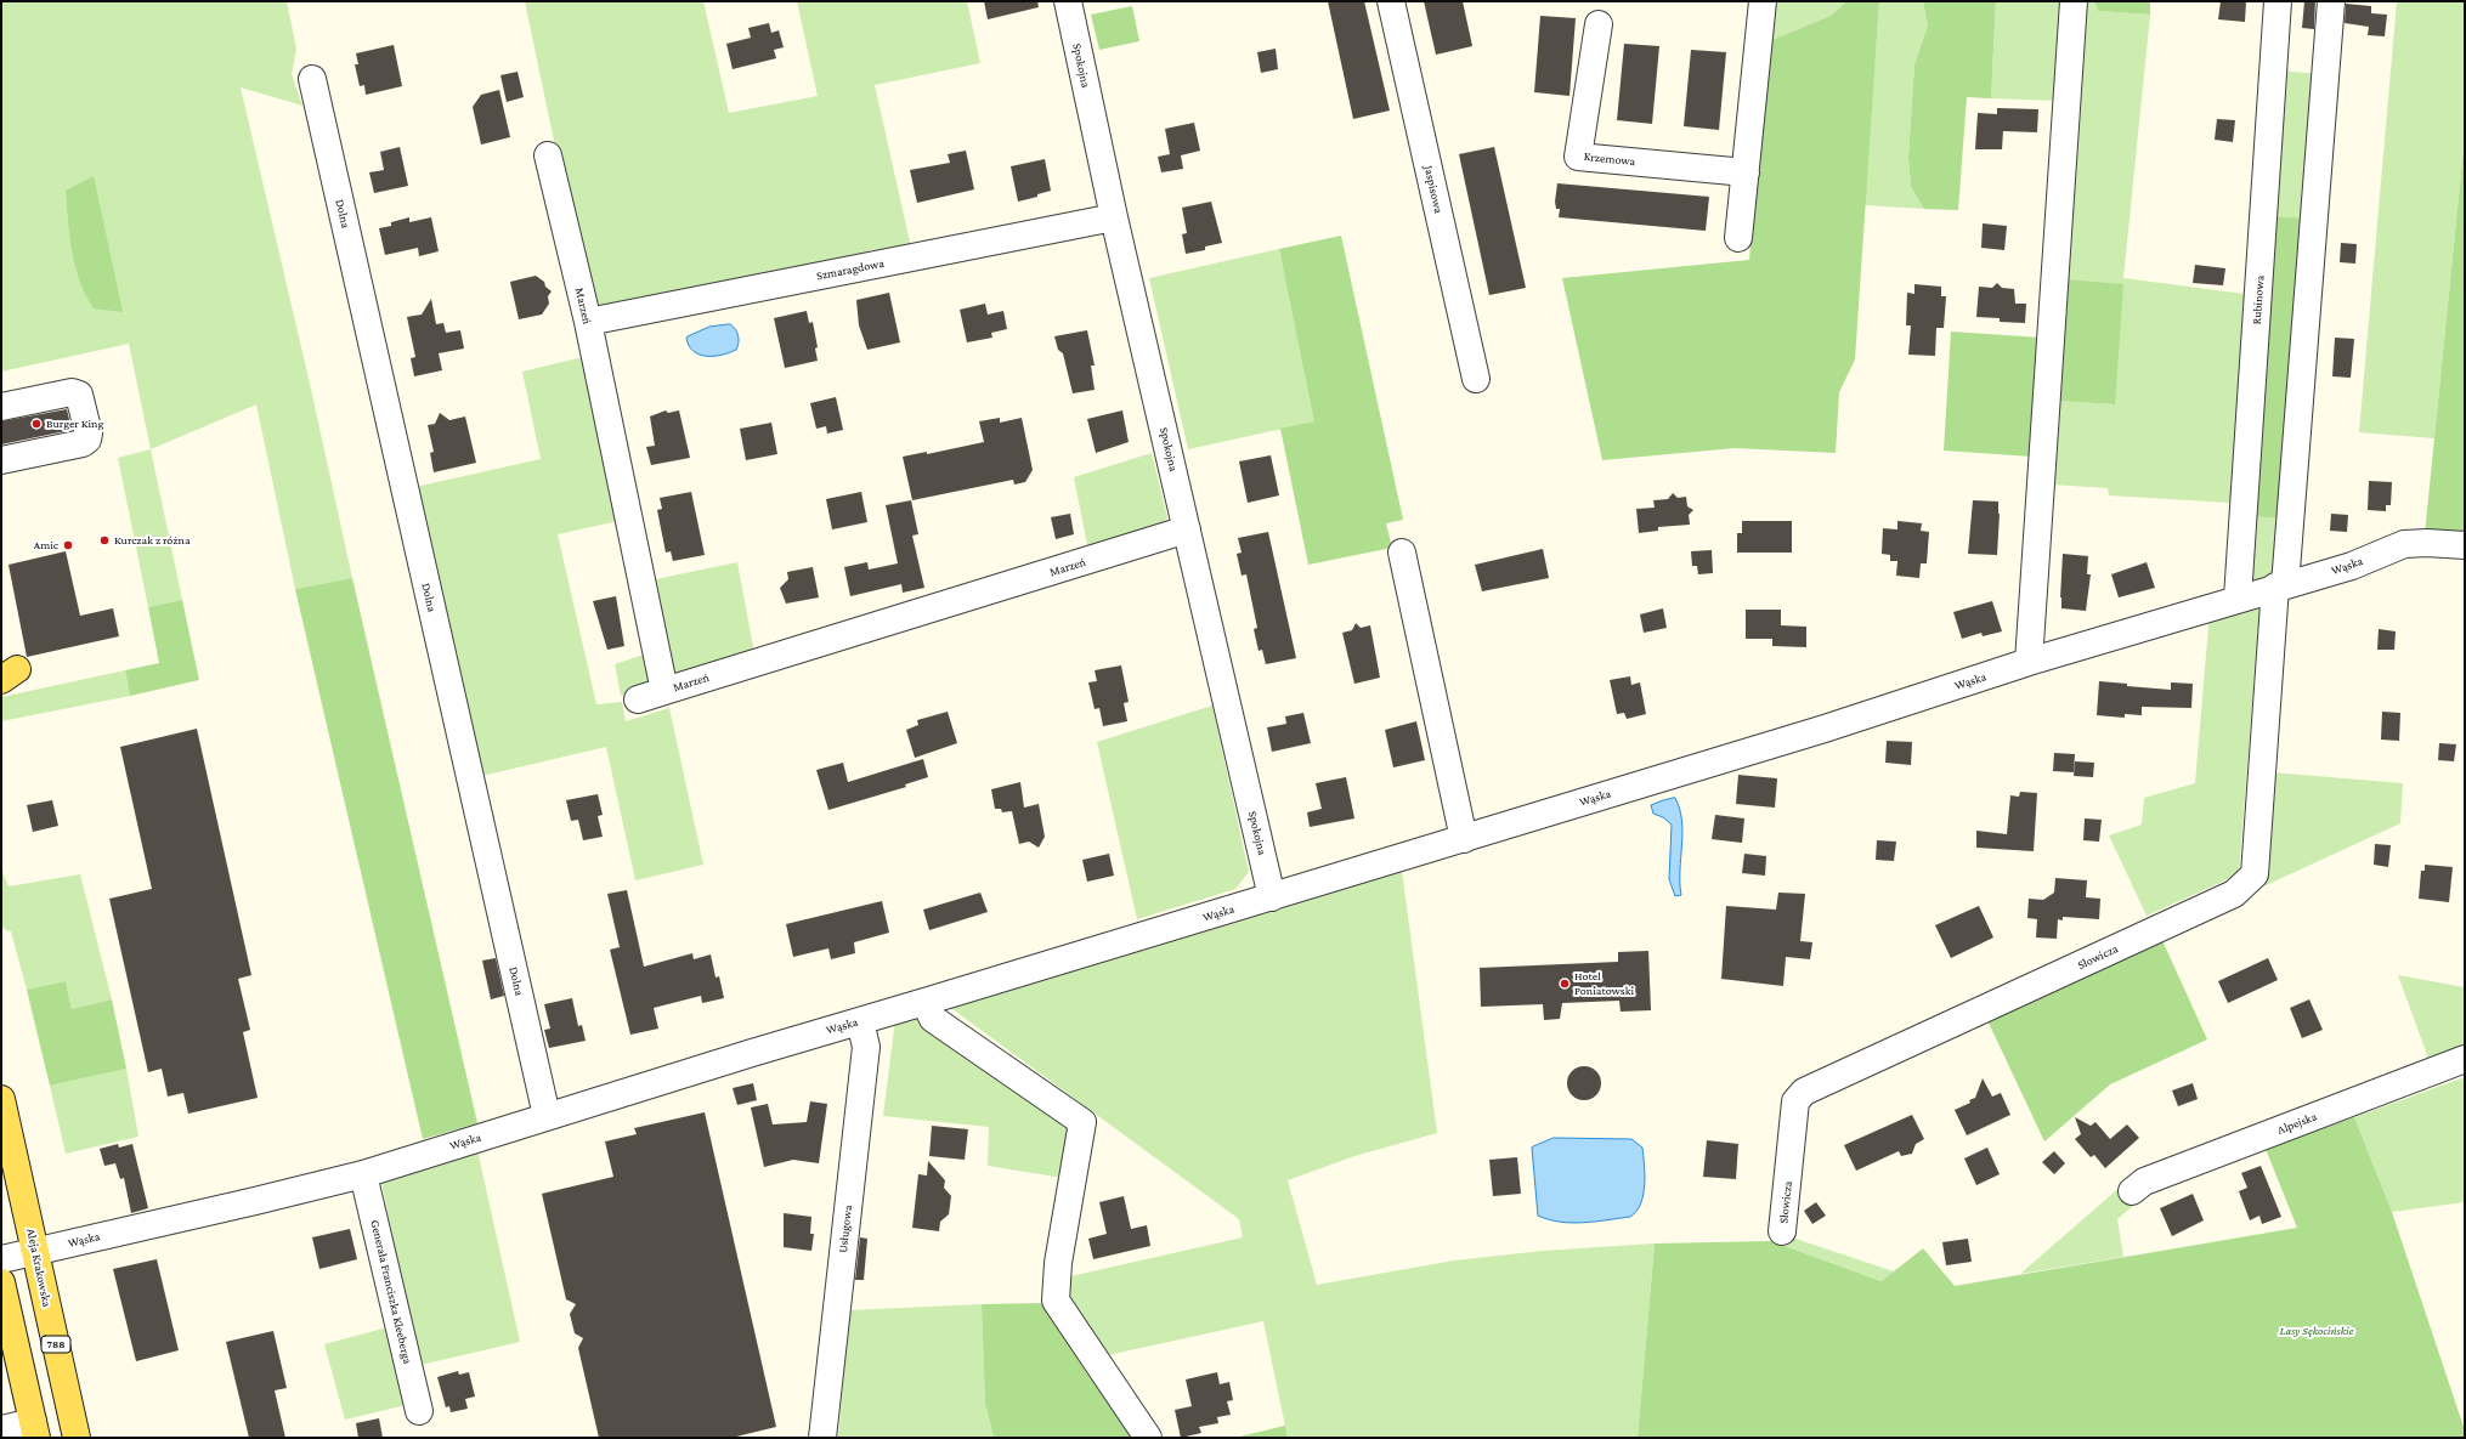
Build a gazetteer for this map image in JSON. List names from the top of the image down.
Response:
{
  "streets": {
    "main road": ["Aleja Krakowska", "788"],
    "street": [
      "Spokojna",
      "Krzemowa",
      "Jaspisowa",
      "Dolna",
      "Szmaragdowa",
      "Rubinowa",
      "Marzeń",
      "Wąska",
      "Słowicza",
      "Alpejska",
      "Usługowa",
      "Generała Franciszka Kleeberga"
    ]
  },
  "crossings": [
    ["Spokojna", "Szmaragdowa"],
    ["Spokojna", "Marzeń"],
    ["Spokojna", "Wąska"],
    ["Dolna", "Wąska"],
    ["Szmaragdowa", "Marzeń"],
    ["Rubinowa", "Wąska"],
    ["Wąska", "Słowicza"],
    ["Wąska", "Usługowa"],
    ["Wąska", "Aleja Krakowska"],
    ["Wąska", "Generała Franciszka Kleeberga"]
  ],
  "parks": ["Lasy Sękocińskie"],
  "places": [
    "Burger King",
    "Kurczak z różna",
    "Amic",
    "Hotel Poniatowski"
  ]
}
